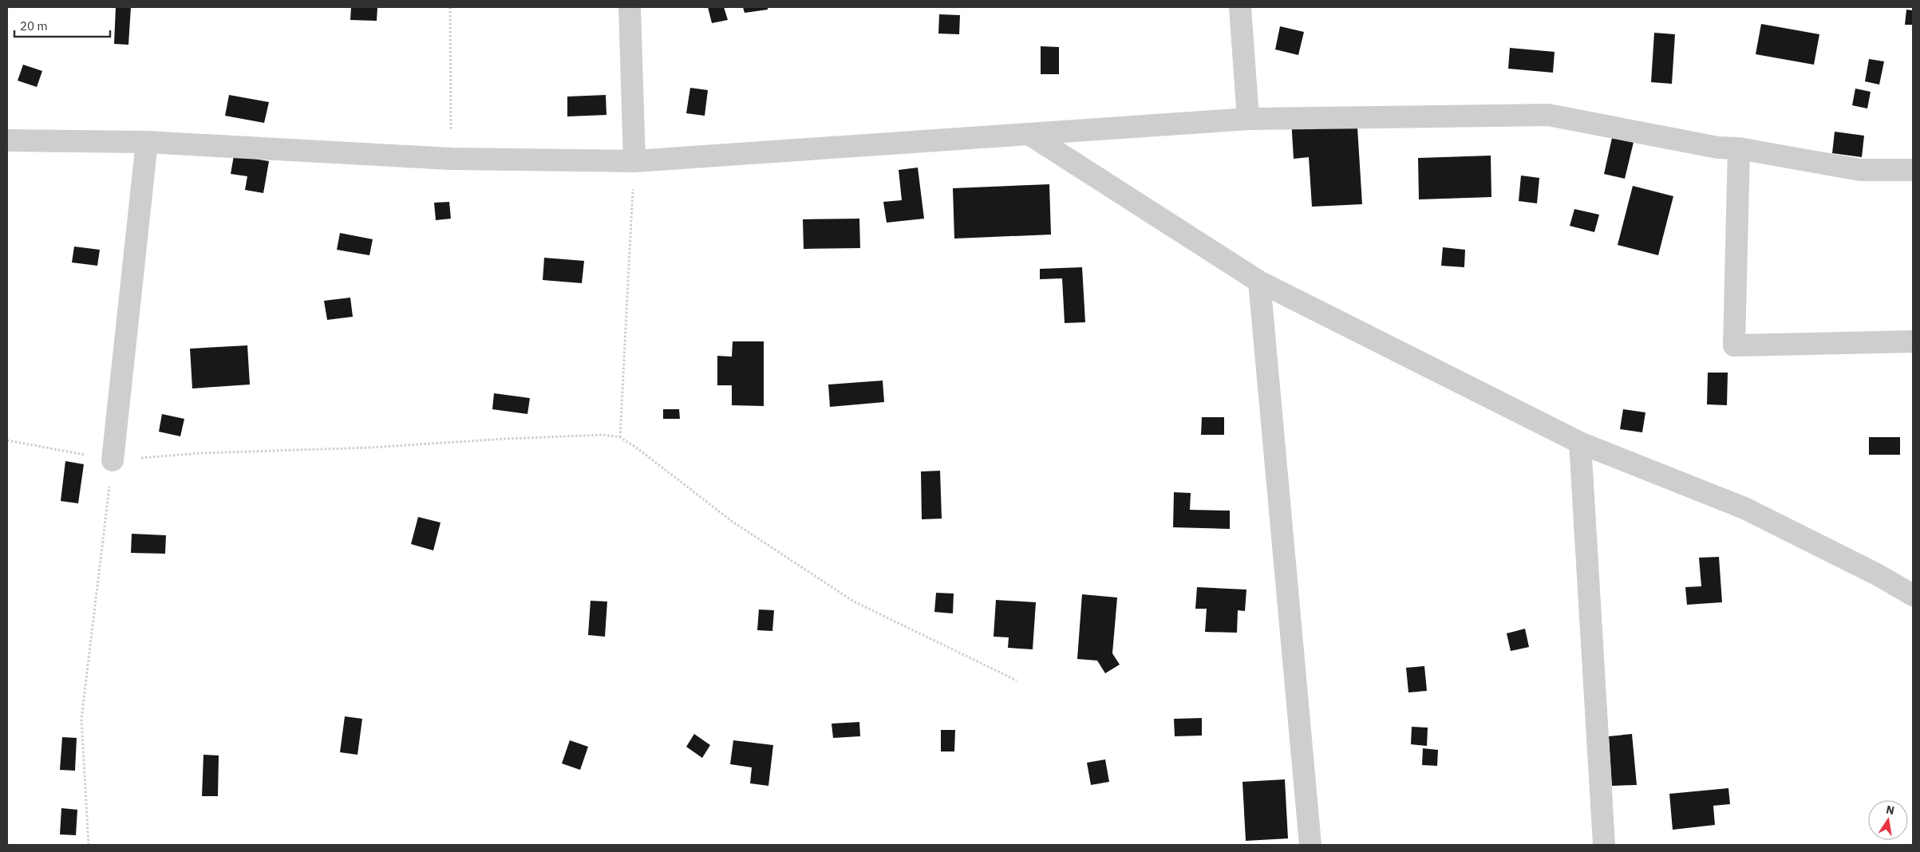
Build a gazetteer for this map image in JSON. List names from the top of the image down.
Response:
{
  "scale_bar": "20 m",
  "north": "top"
}
